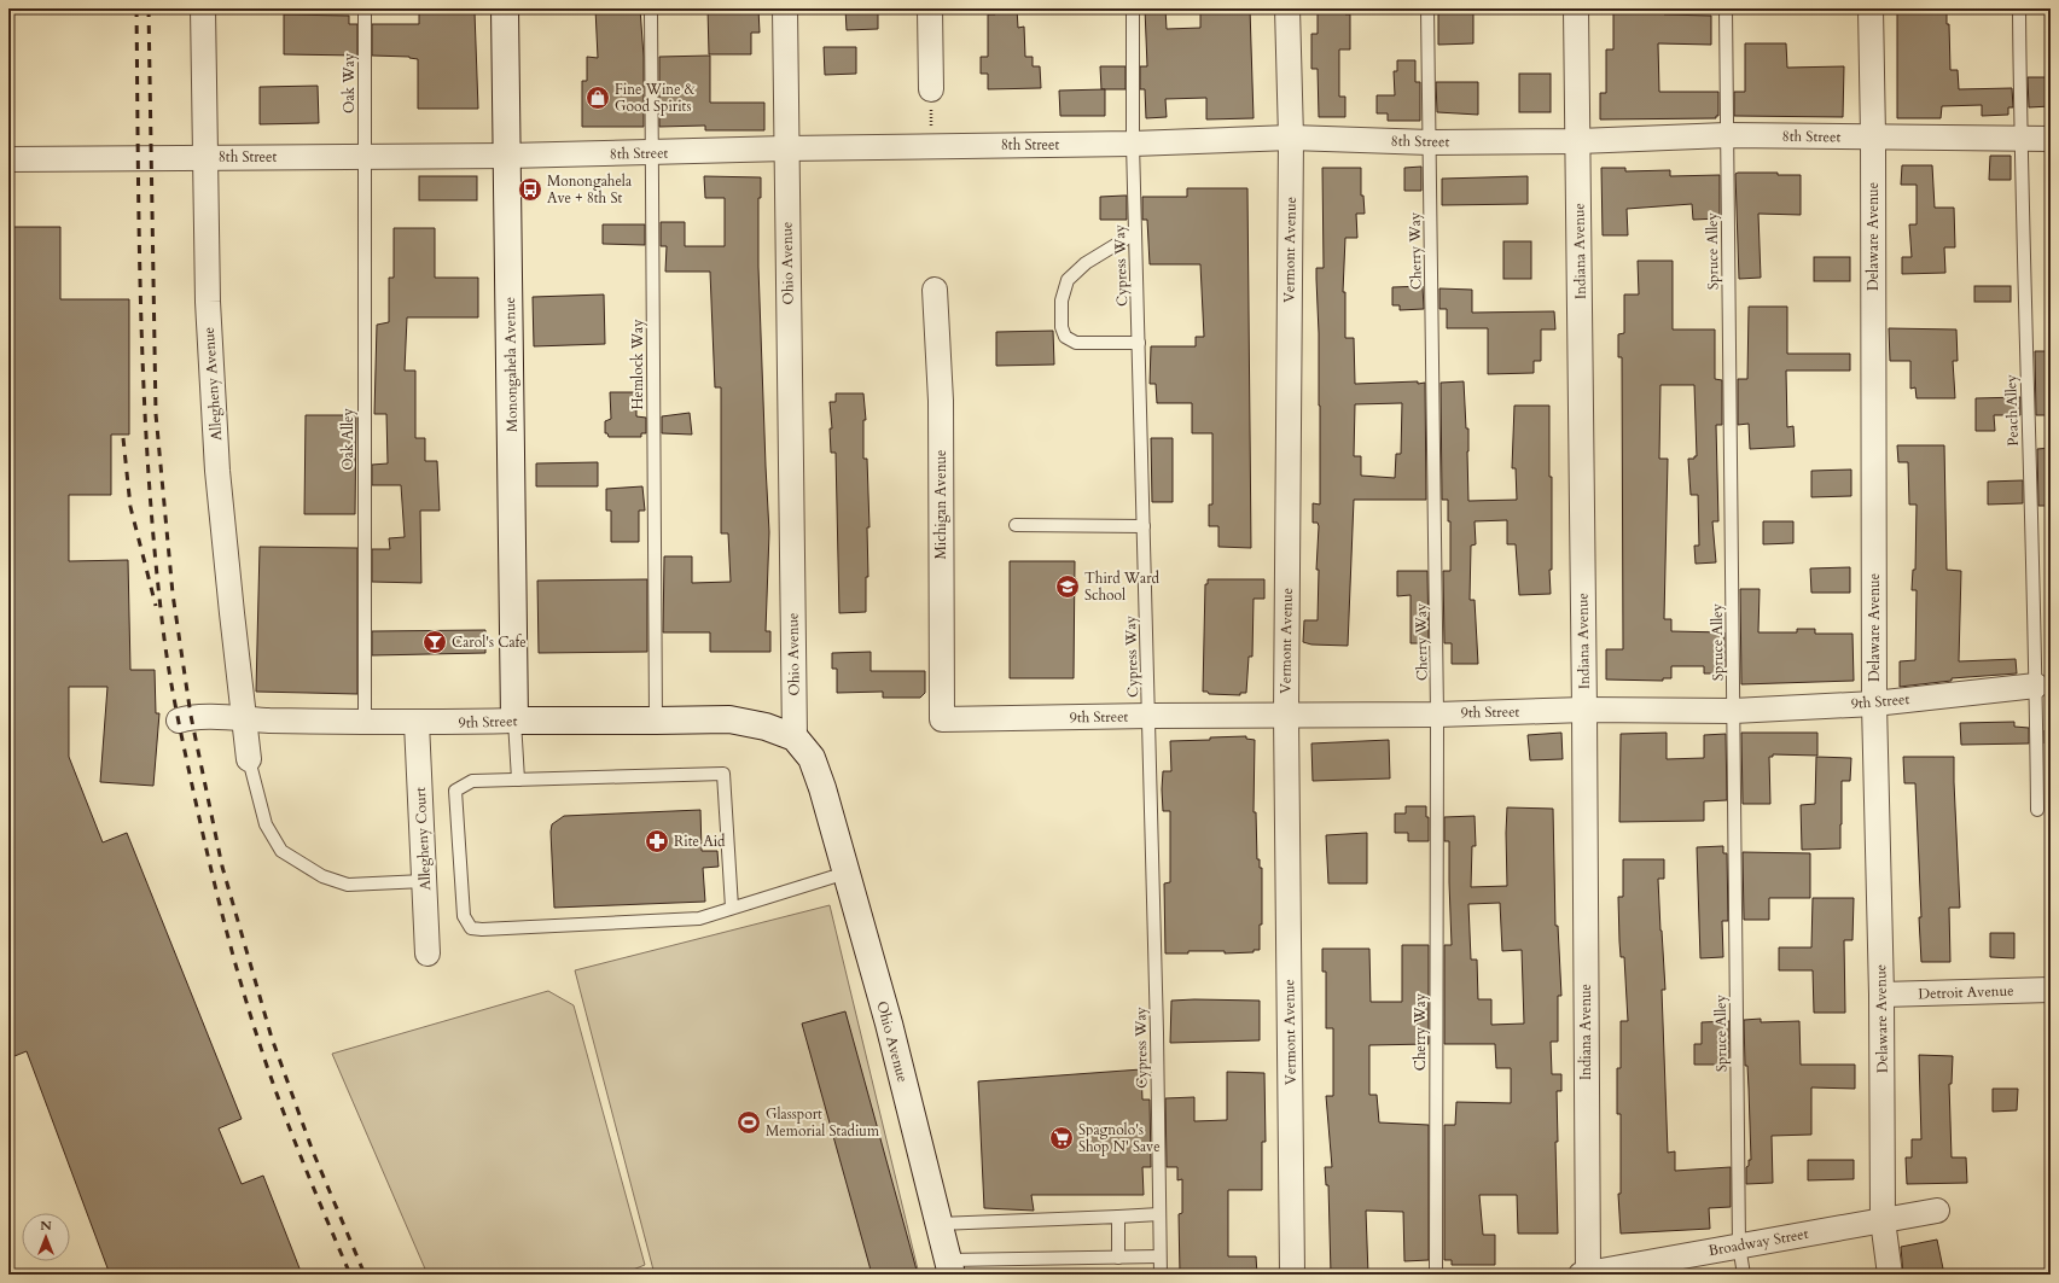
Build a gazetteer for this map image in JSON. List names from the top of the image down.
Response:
{
  "streets": {
    "main road": ["Ohio Avenue", "Monongahela Avenue", "9th Street"],
    "street": [
      "8th Street",
      "Delaware Avenue",
      "Vermont Avenue",
      "Indiana Avenue",
      "Allegheny Avenue",
      "Michigan Avenue",
      "Allegheny Court",
      "Detroit Avenue",
      "Broadway Street"
    ],
    "lane": [
      "Oak Way",
      "Cherry Way",
      "Spruce Alley",
      "Cypress Way",
      "Hemlock Way",
      "Peach Alley",
      "Oak Alley"
    ]
  },
  "crossings": [
    ["Oak Way", "8th Street"],
    ["Oak Way", "Oak Alley"],
    ["8th Street", "Delaware Avenue"],
    ["8th Street", "Vermont Avenue"],
    ["8th Street", "Cherry Way"],
    ["8th Street", "Indiana Avenue"],
    ["8th Street", "Spruce Alley"],
    ["8th Street", "Ohio Avenue"],
    ["8th Street", "Cypress Way"],
    ["8th Street", "Monongahela Avenue"],
    ["8th Street", "Hemlock Way"],
    ["8th Street", "Allegheny Avenue"],
    ["8th Street", "Peach Alley"],
    ["8th Street", "Oak Alley"],
    ["Delaware Avenue", "9th Street"],
    ["Delaware Avenue", "Detroit Avenue"],
    ["Delaware Avenue", "Broadway Street"],
    ["Vermont Avenue", "9th Street"],
    ["Cherry Way", "9th Street"],
    ["Indiana Avenue", "9th Street"],
    ["Indiana Avenue", "Broadway Street"],
    ["Spruce Alley", "9th Street"],
    ["Spruce Alley", "Broadway Street"],
    ["Ohio Avenue", "9th Street"],
    ["Cypress Way", "9th Street"],
    ["Monongahela Avenue", "9th Street"],
    ["Hemlock Way", "9th Street"],
    ["Allegheny Avenue", "9th Street"],
    ["Peach Alley", "9th Street"],
    ["Oak Alley", "9th Street"],
    ["Michigan Avenue", "9th Street"],
    ["9th Street", "Allegheny Court"]
  ],
  "places": {
    "shop": ["Fine Wine & Good Spirits"],
    "bus stop": ["Monongahela Ave + 8th St"],
    "school or university": ["Third Ward School"],
    "bar": ["Carol's Cafe"],
    "pharmacy": ["Rite Aid"],
    "sports": ["Glassport Memorial Stadium"],
    "supermarket": ["Spagnolo's Shop N' Save"]
  },
  "north": "top"
}
